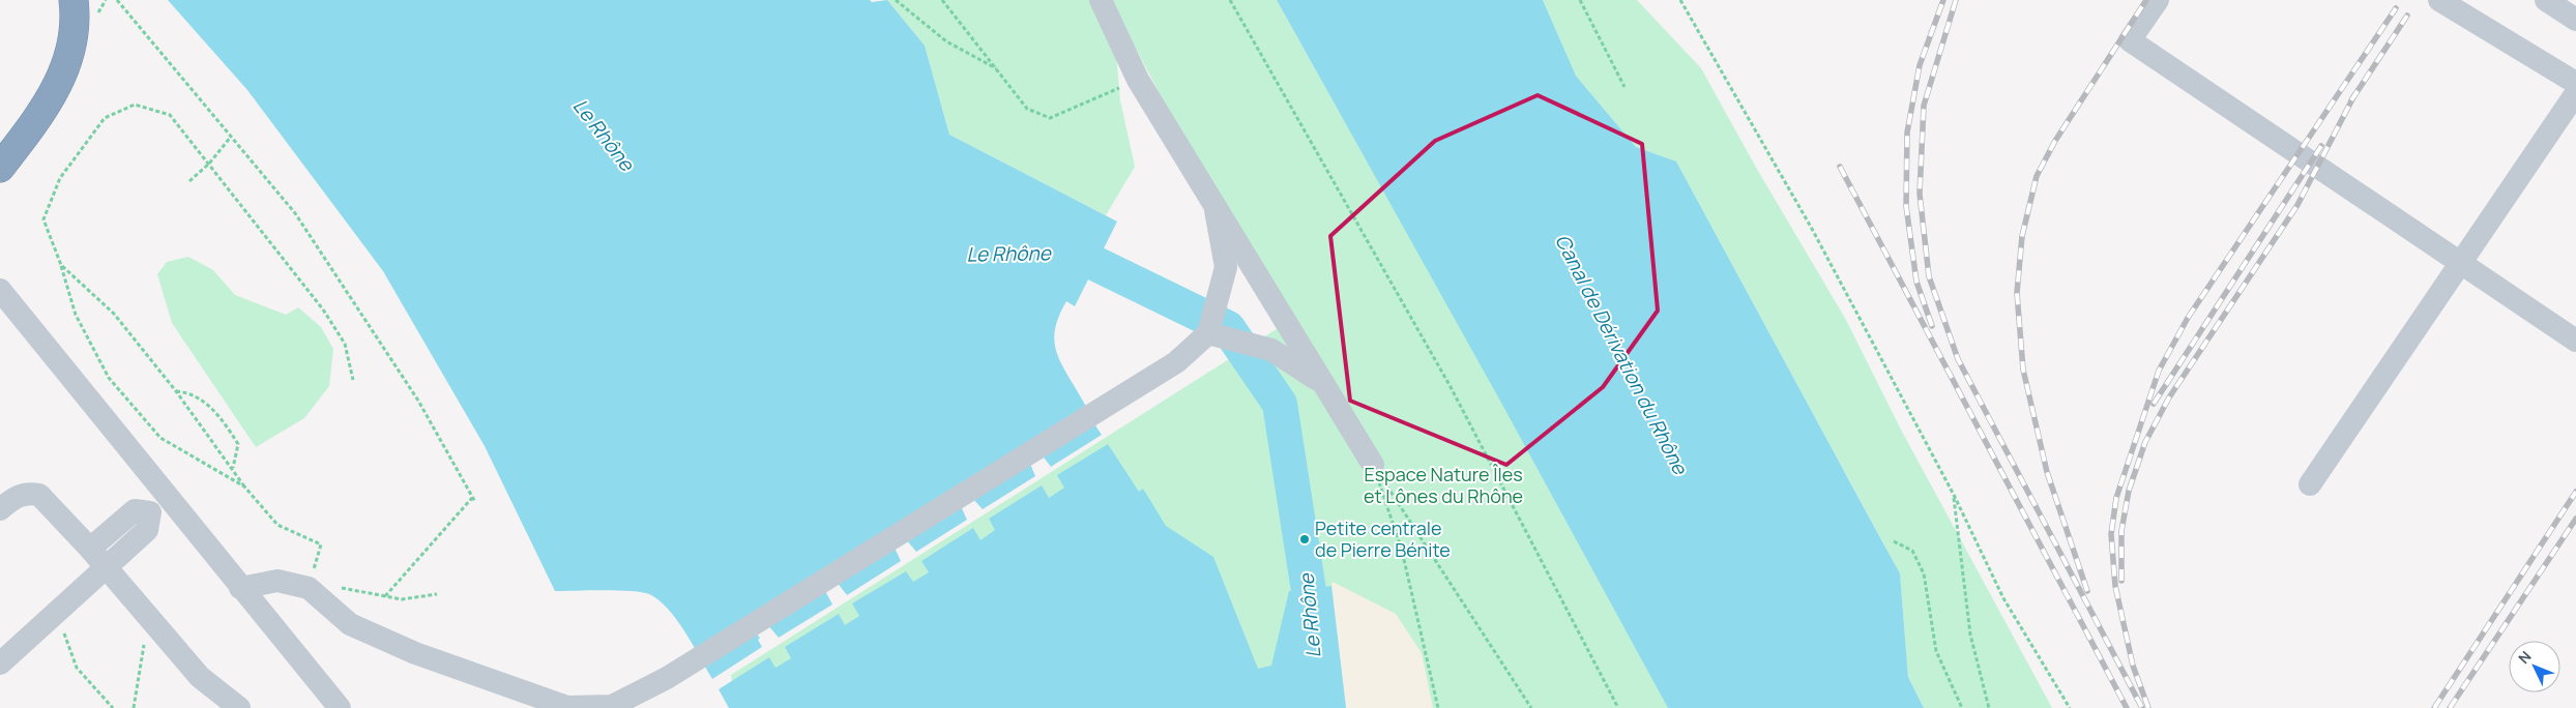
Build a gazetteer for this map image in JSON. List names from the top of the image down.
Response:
{
  "water": ["Le Rhône", "Canal de Dérivation du Rhône"],
  "parks": ["Espace Nature Îles et Lônes du Rhône"],
  "places": ["Petite centrale de Pierre Bénite"],
  "north": "top left"
}
